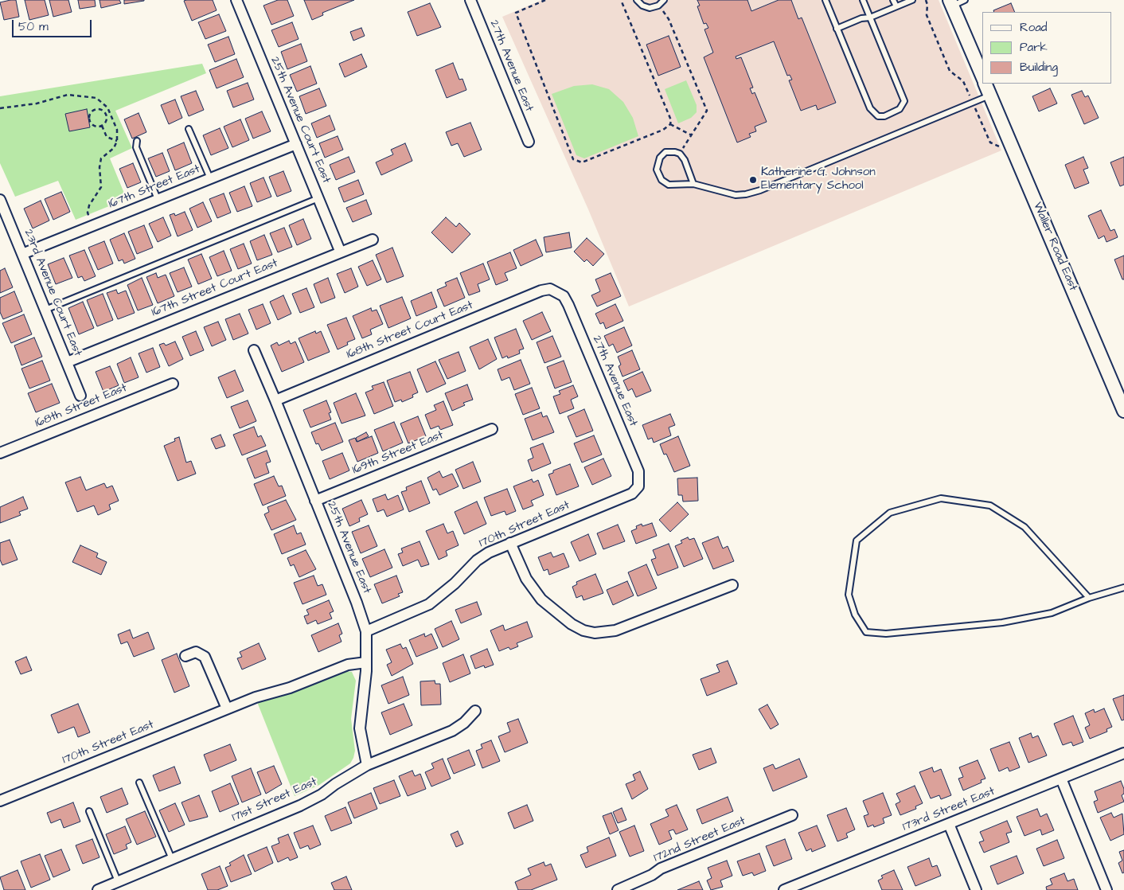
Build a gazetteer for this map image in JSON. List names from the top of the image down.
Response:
{
  "streets": {
    "street": [
      "27th Avenue East",
      "25th Avenue Court East",
      "167th Street East",
      "Waller Road East",
      "167th Street Court East",
      "23rd Avenue Court East",
      "168th Street Court East",
      "168th Street East",
      "169th Street East",
      "170th Street East",
      "25th Avenue East",
      "171st Street East",
      "173rd Street East",
      "172nd Street East"
    ]
  },
  "crossings": [
    ["27th Avenue East", "168th Street Court East"],
    ["27th Avenue East", "170th Street East"],
    ["25th Avenue Court East", "167th Street East"],
    ["25th Avenue Court East", "167th Street Court East"],
    ["167th Street East", "23rd Avenue Court East"],
    ["167th Street Court East", "23rd Avenue Court East"],
    ["168th Street Court East", "25th Avenue East"],
    ["169th Street East", "25th Avenue East"],
    ["170th Street East", "25th Avenue East"],
    ["25th Avenue East", "171st Street East"]
  ],
  "places": ["Katherine G. Johnson Elementary School"],
  "legend": ["Road", "Park", "Building"],
  "scale_bar": "50 m"
}
